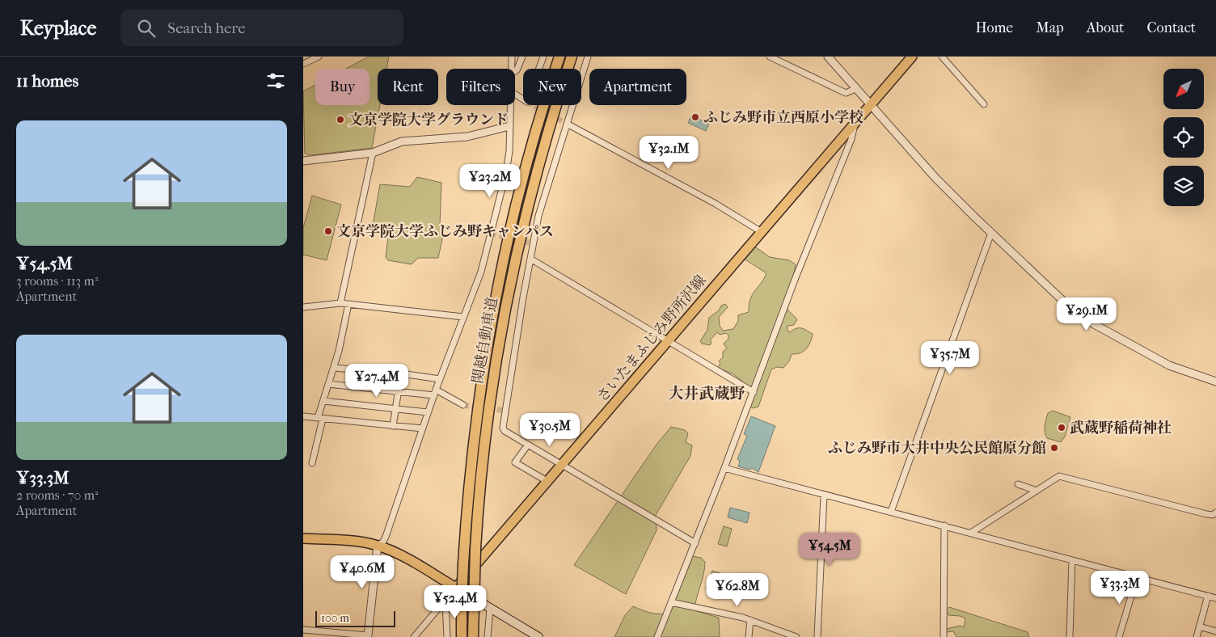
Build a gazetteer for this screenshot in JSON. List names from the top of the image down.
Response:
{
  "streets": {
    "highway": ["関越自動車道"],
    "main road": ["さいたまふじみ野所沢線"]
  },
  "districts": ["大井武蔵野"],
  "places": [
    "ふじみ野市立西原小学校",
    "文京学院大学グラウンド",
    "文京学院大学ふじみ野キャンパス",
    "武蔵野稲荷神社",
    "ふじみ野市大井中央公民館原分館"
  ],
  "scale_bar": "100 m",
  "north": "bottom left",
  "page": {
    "header": "Keyplace",
    "search": "Search here",
    "nav": [
      "Home",
      "Map",
      "About",
      "Contact"
    ],
    "heading": "11 homes",
    "chip": [
      "Buy",
      "Rent",
      "Filters",
      "New",
      "Apartment"
    ],
    "list": [
      {
        "name": "¥54.5M",
        "note": "3 rooms · 113 m² · Apartment"
      },
      {
        "name": "¥33.3M",
        "note": "2 rooms · 70 m² · Apartment"
      }
    ],
    "price": [
      "¥32.1M",
      "¥23.2M",
      "¥29.1M",
      "¥35.7M",
      "¥27.4M",
      "¥30.5M",
      "¥54.5M",
      "¥40.6M",
      "¥33.3M",
      "¥62.8M",
      "¥52.4M"
    ],
    "scale": "100 m"
  }
}
